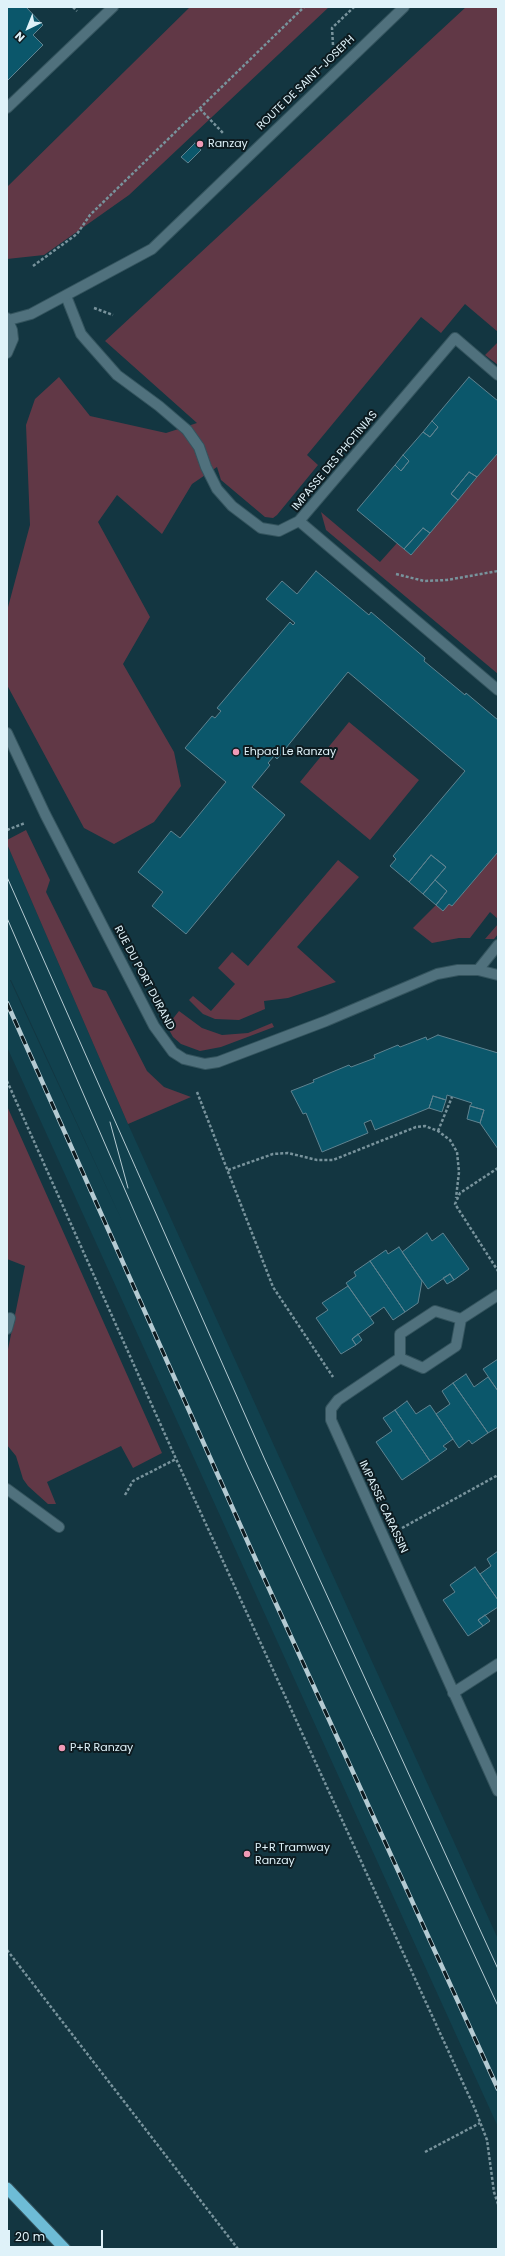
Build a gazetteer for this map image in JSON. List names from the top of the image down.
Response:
{
  "streets": {
    "street": [
      "ROUTE DE SAINT-JOSEPH",
      "IMPASSE DES PHOTINIAS",
      "RUE DU PORT DURAND",
      "IMPASSE CARASSIN"
    ]
  },
  "crossings": [
    ["ROUTE DE SAINT-JOSEPH", "IMPASSE DES PHOTINIAS"]
  ],
  "places": [
    "Ranzay",
    "Ehpad Le Ranzay",
    "P+R Ranzay",
    "P+R Tramway Ranzay"
  ],
  "scale_bar": "20 m",
  "north": "bottom left"
}
